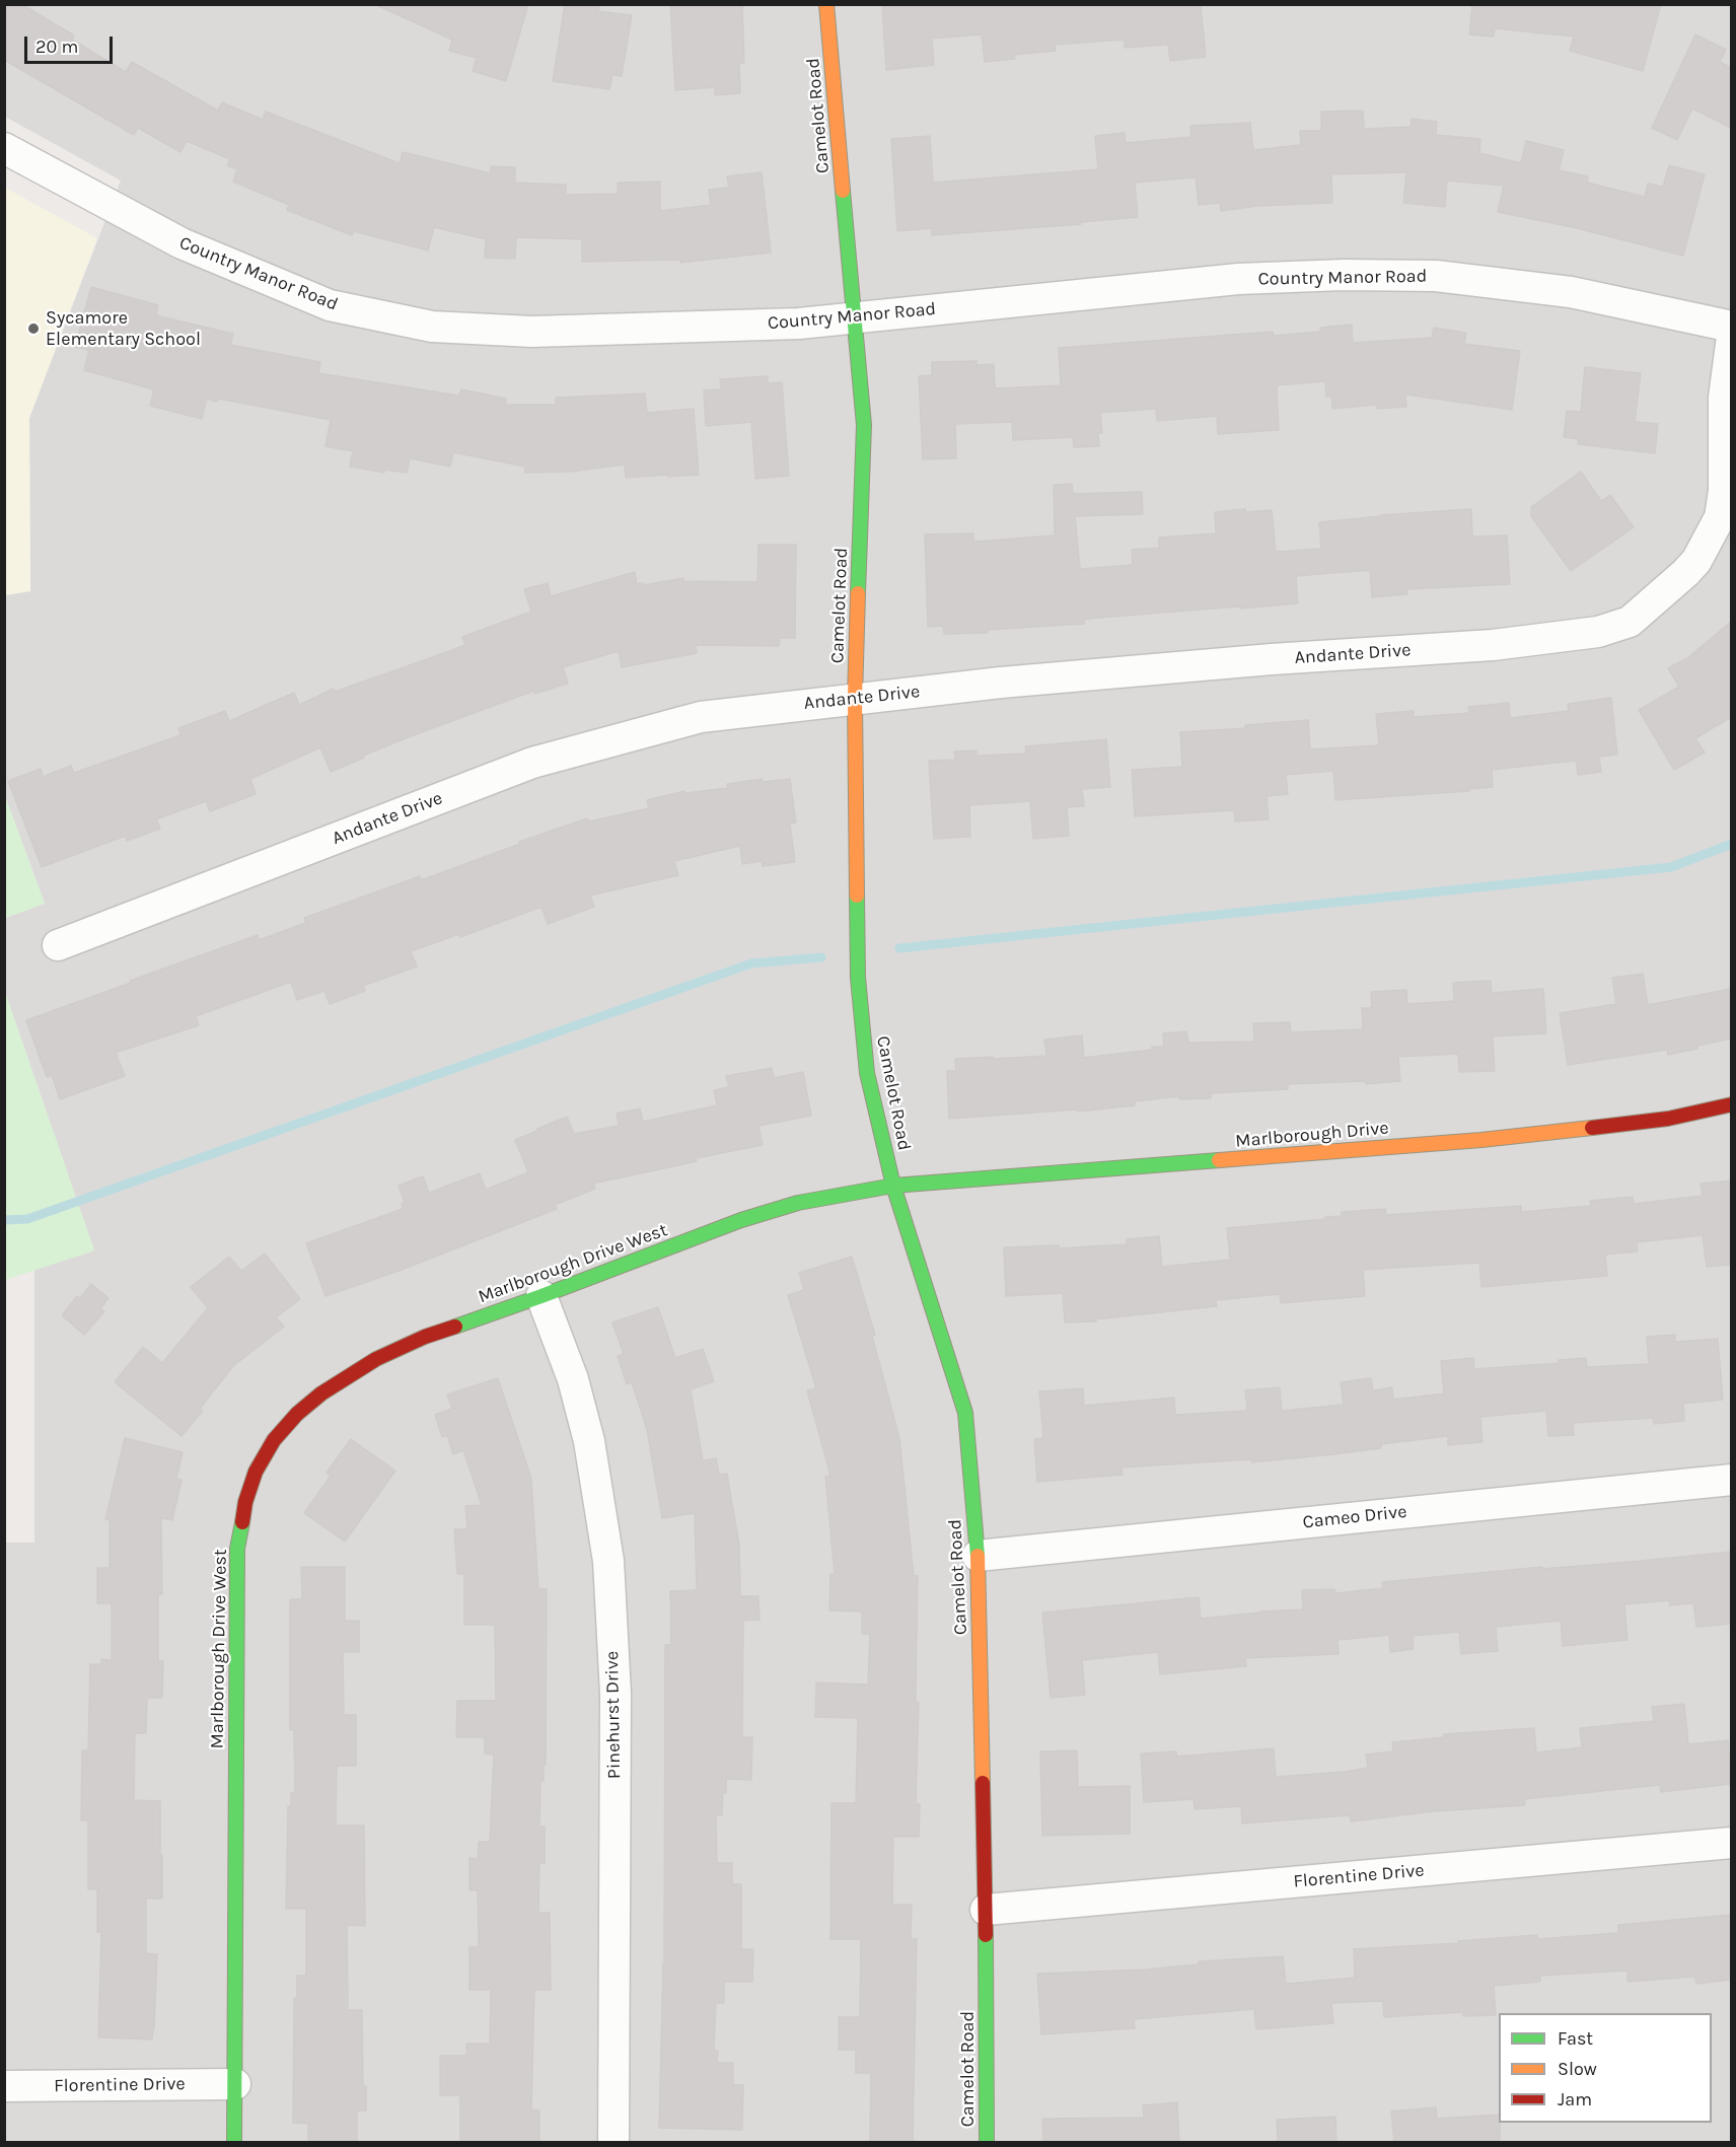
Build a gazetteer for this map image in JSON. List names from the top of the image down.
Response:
{
  "streets": {
    "street": [
      "Camelot Road",
      "Country Manor Road",
      "Andante Drive",
      "Marlborough Drive",
      "Marlborough Drive West",
      "Cameo Drive",
      "Pinehurst Drive",
      "Florentine Drive"
    ]
  },
  "crossings": [
    ["Camelot Road", "Country Manor Road"],
    ["Camelot Road", "Andante Drive"],
    ["Camelot Road", "Marlborough Drive"],
    ["Camelot Road", "Marlborough Drive West"],
    ["Camelot Road", "Cameo Drive"],
    ["Camelot Road", "Florentine Drive"],
    ["Marlborough Drive", "Marlborough Drive West"],
    ["Marlborough Drive West", "Pinehurst Drive"],
    ["Marlborough Drive West", "Florentine Drive"]
  ],
  "places": ["Sycamore Elementary School"],
  "legend": ["Fast", "Slow", "Jam"],
  "scale_bar": "20 m"
}
